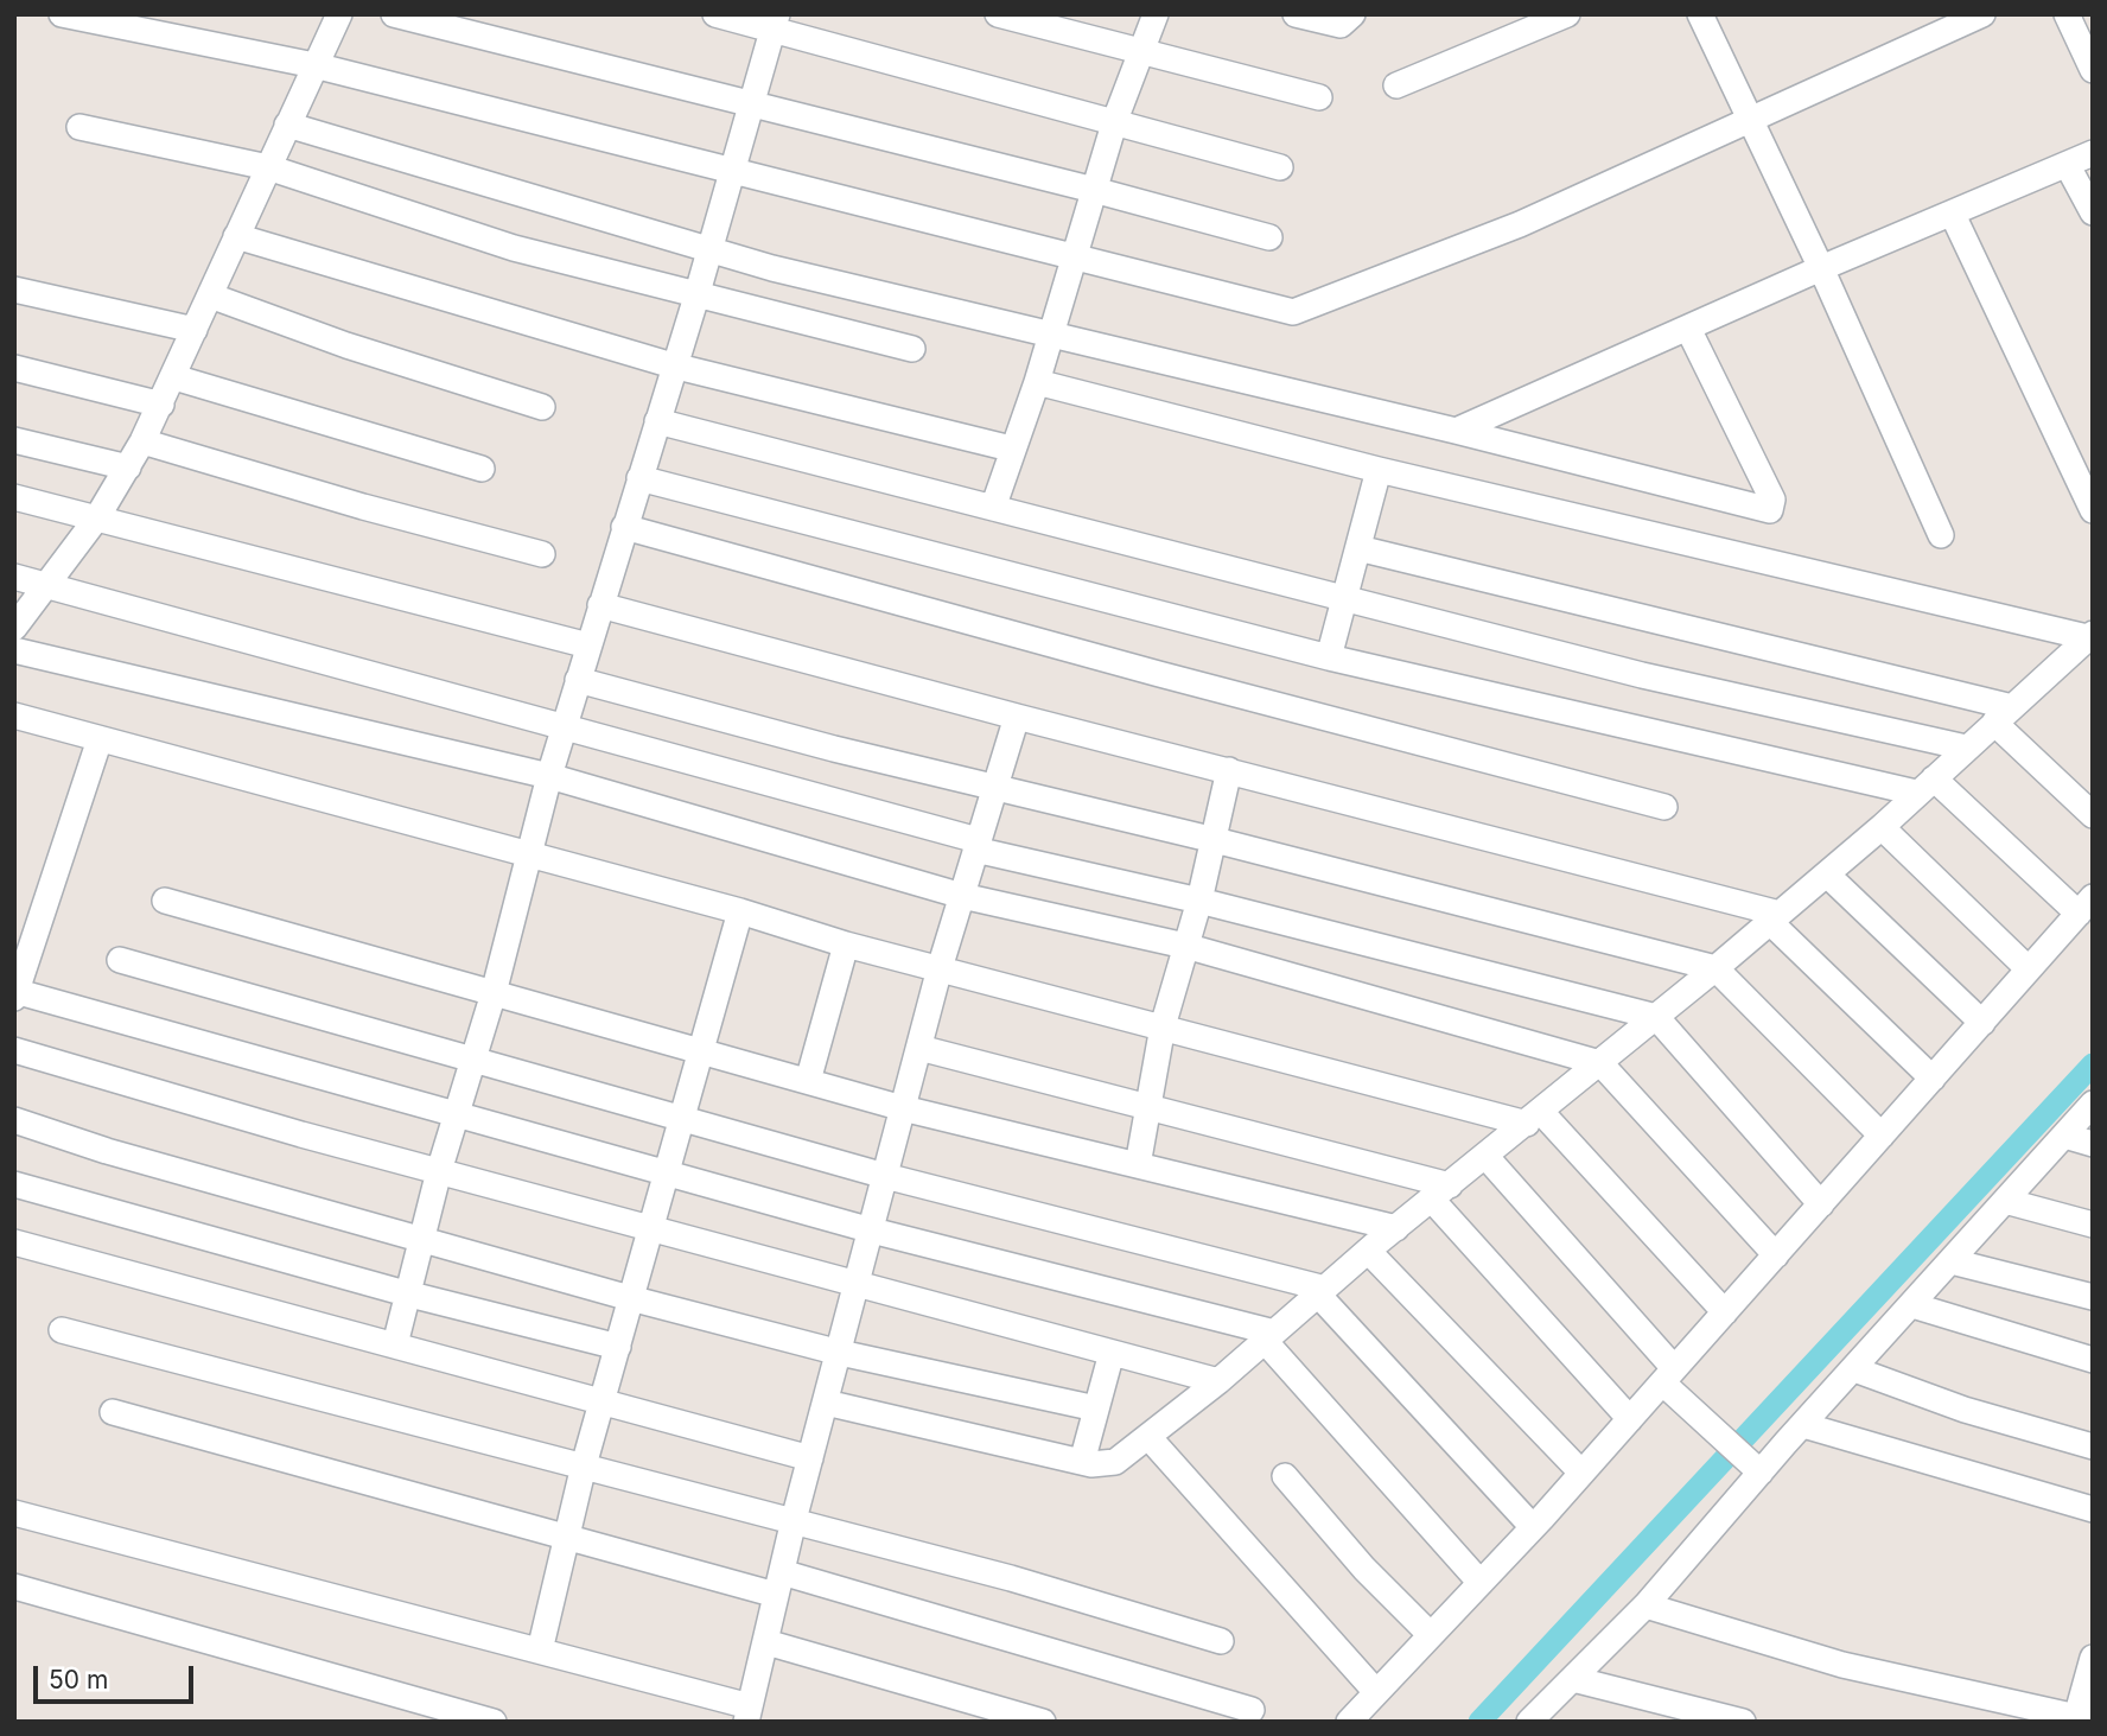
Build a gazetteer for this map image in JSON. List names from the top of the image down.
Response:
{
  "scale_bar": "50 m"
}
